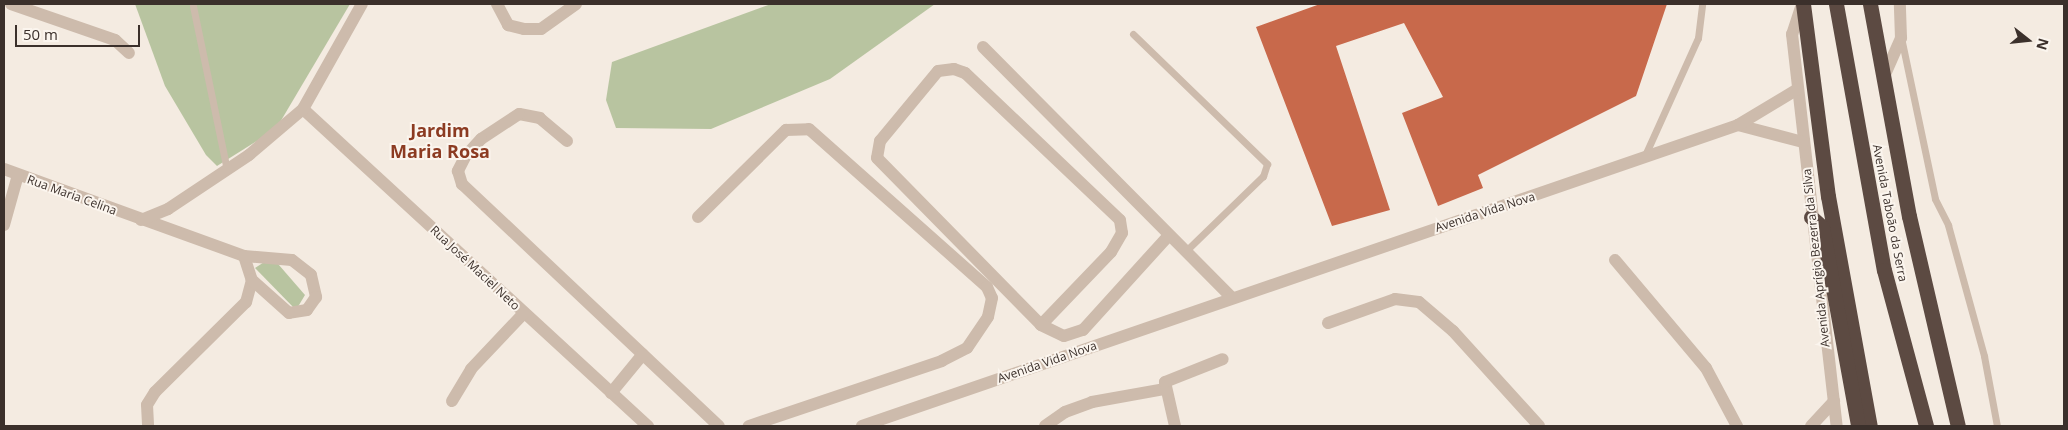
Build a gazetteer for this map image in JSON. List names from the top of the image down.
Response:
{
  "streets": {
    "highway": ["Avenida Taboão da Serra"],
    "street": [
      "Rua Maria Celina",
      "Avenida Vida Nova",
      "Avenida Aprígio Bezerra da Silva",
      "Rua José Maciel Neto"
    ]
  },
  "crossings": [
    ["Avenida Vida Nova", "Avenida Aprígio Bezerra da Silva"]
  ],
  "districts": ["Jardim Maria Rosa"],
  "scale_bar": "50 m",
  "north": "right"
}
